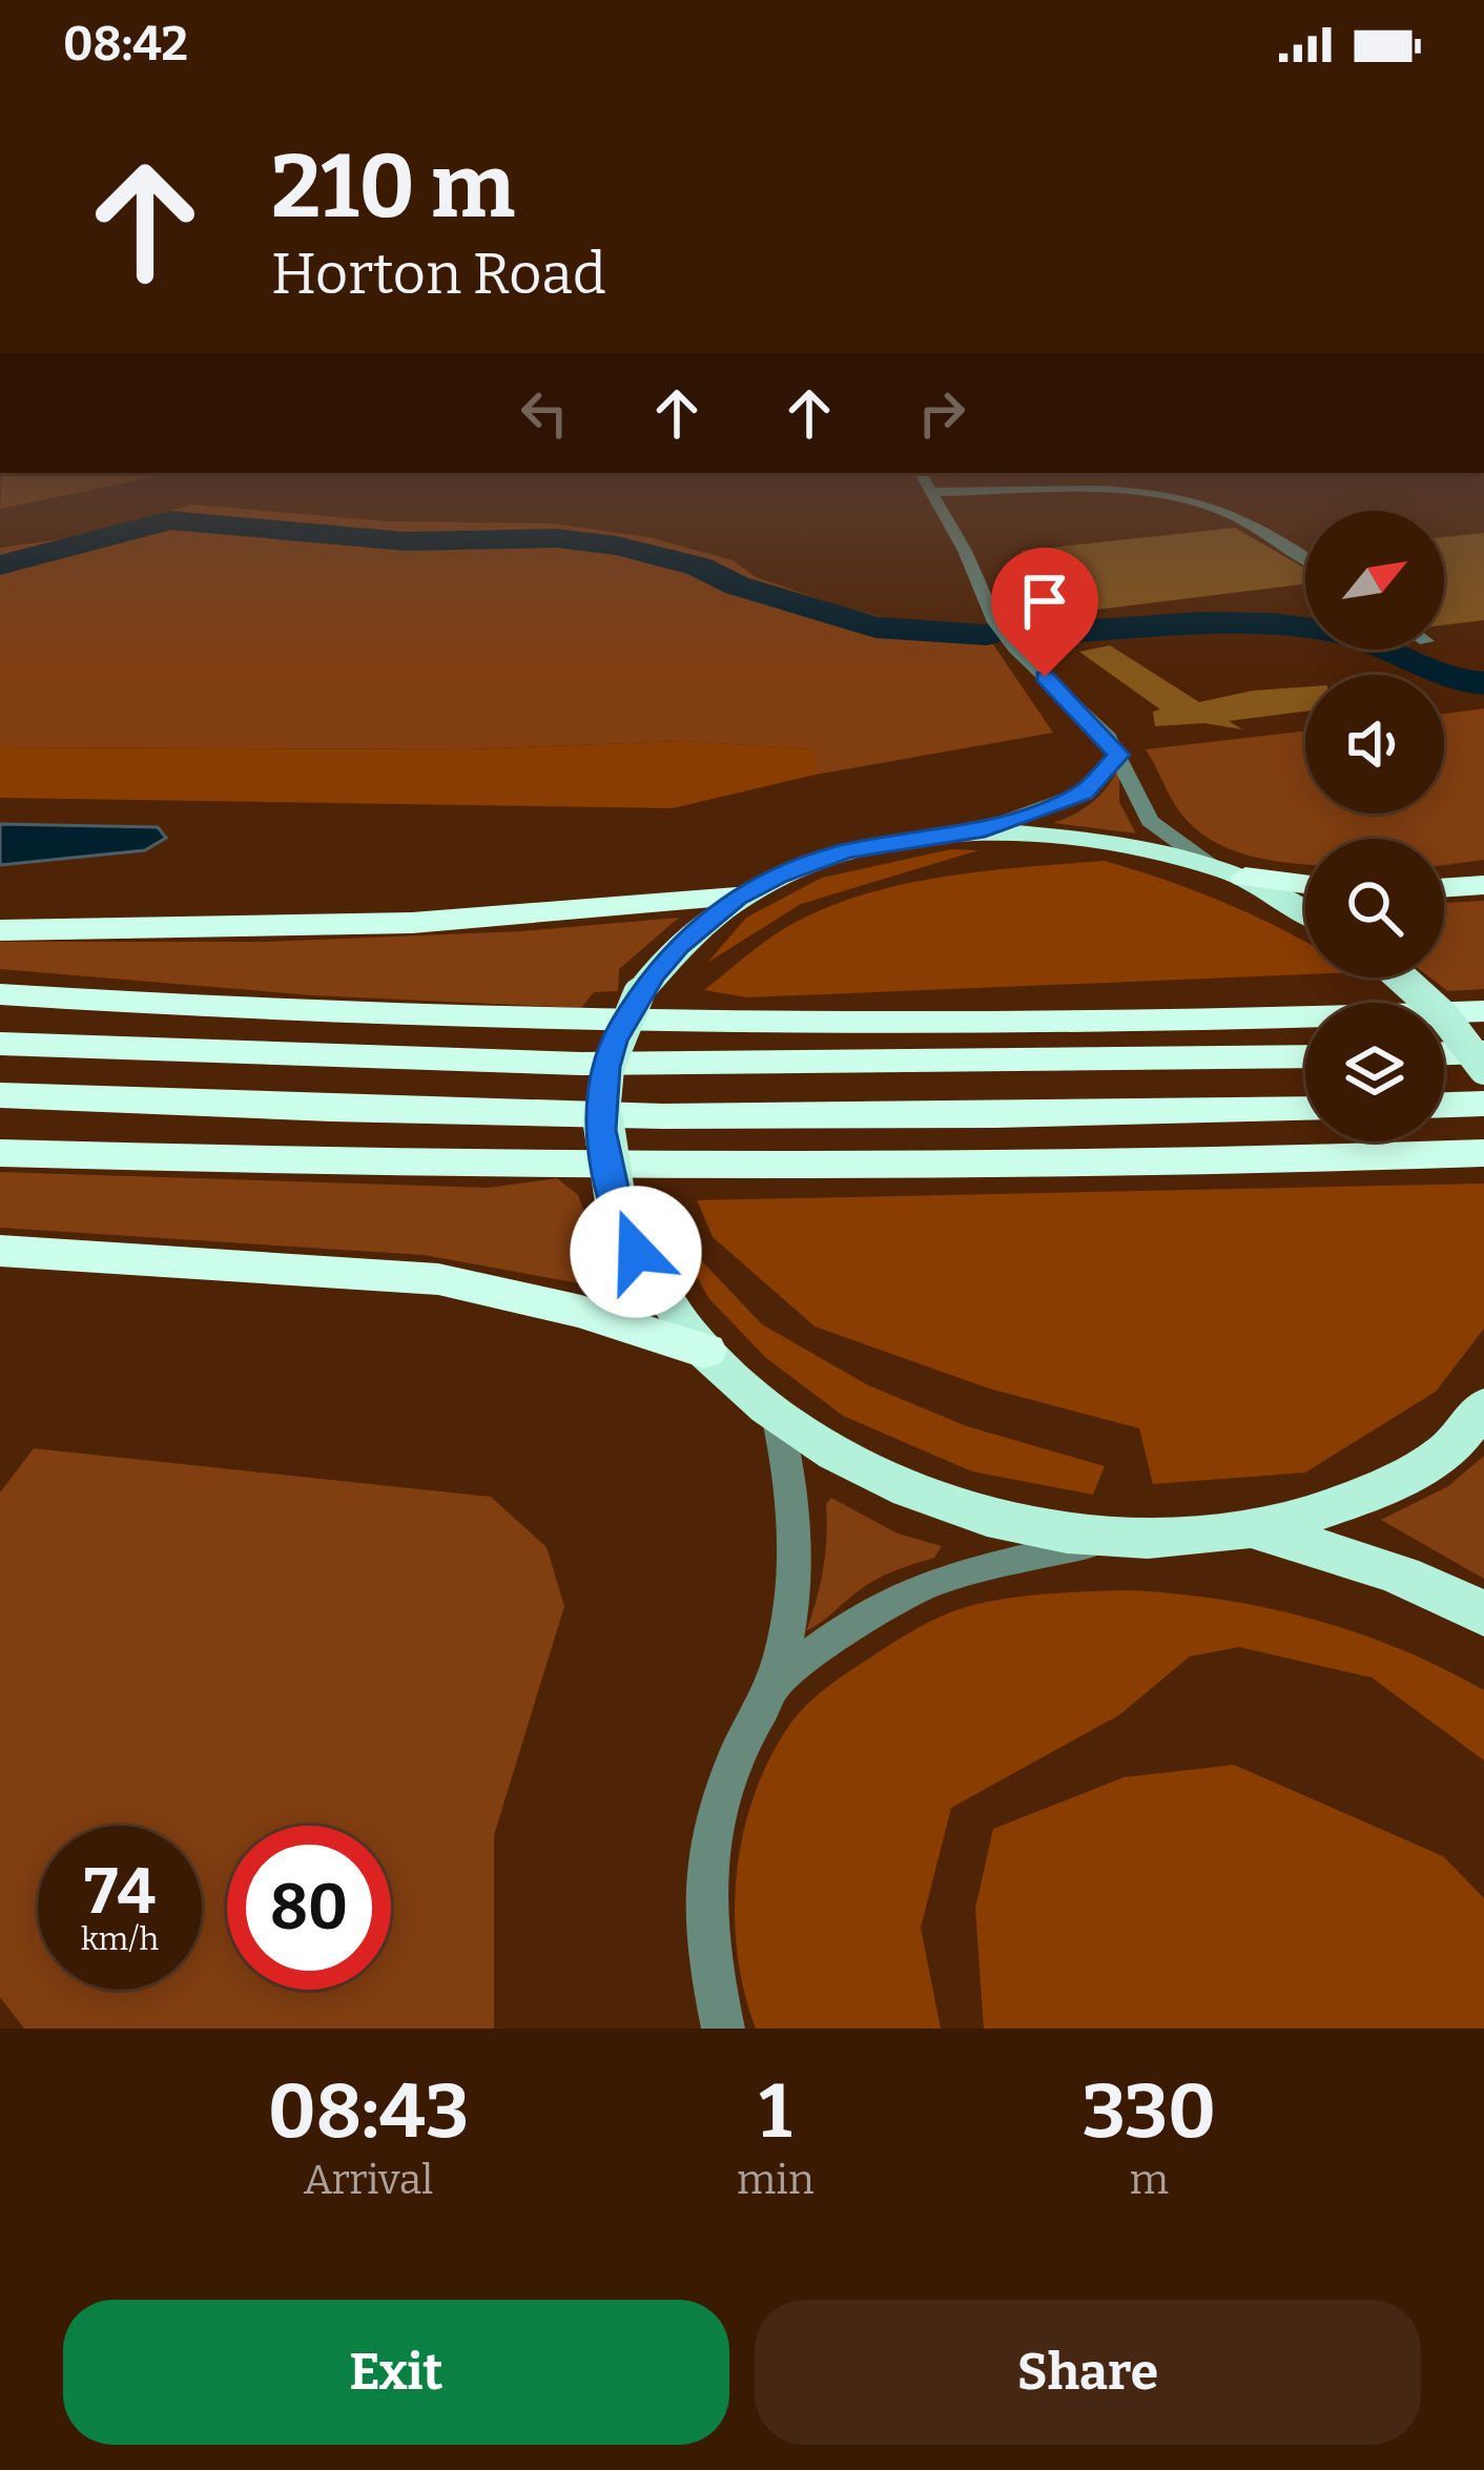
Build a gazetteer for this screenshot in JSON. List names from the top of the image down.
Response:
{
  "north": "top right",
  "page": {
    "status": "08:42",
    "turn": ["210 m", "Horton Road"],
    "speed": "74 km/h",
    "limit": "80",
    "eta": [
      "08:43",
      "Arrival",
      "1",
      "min",
      "330",
      "m"
    ],
    "buttons": ["Exit", "Share"]
  }
}
